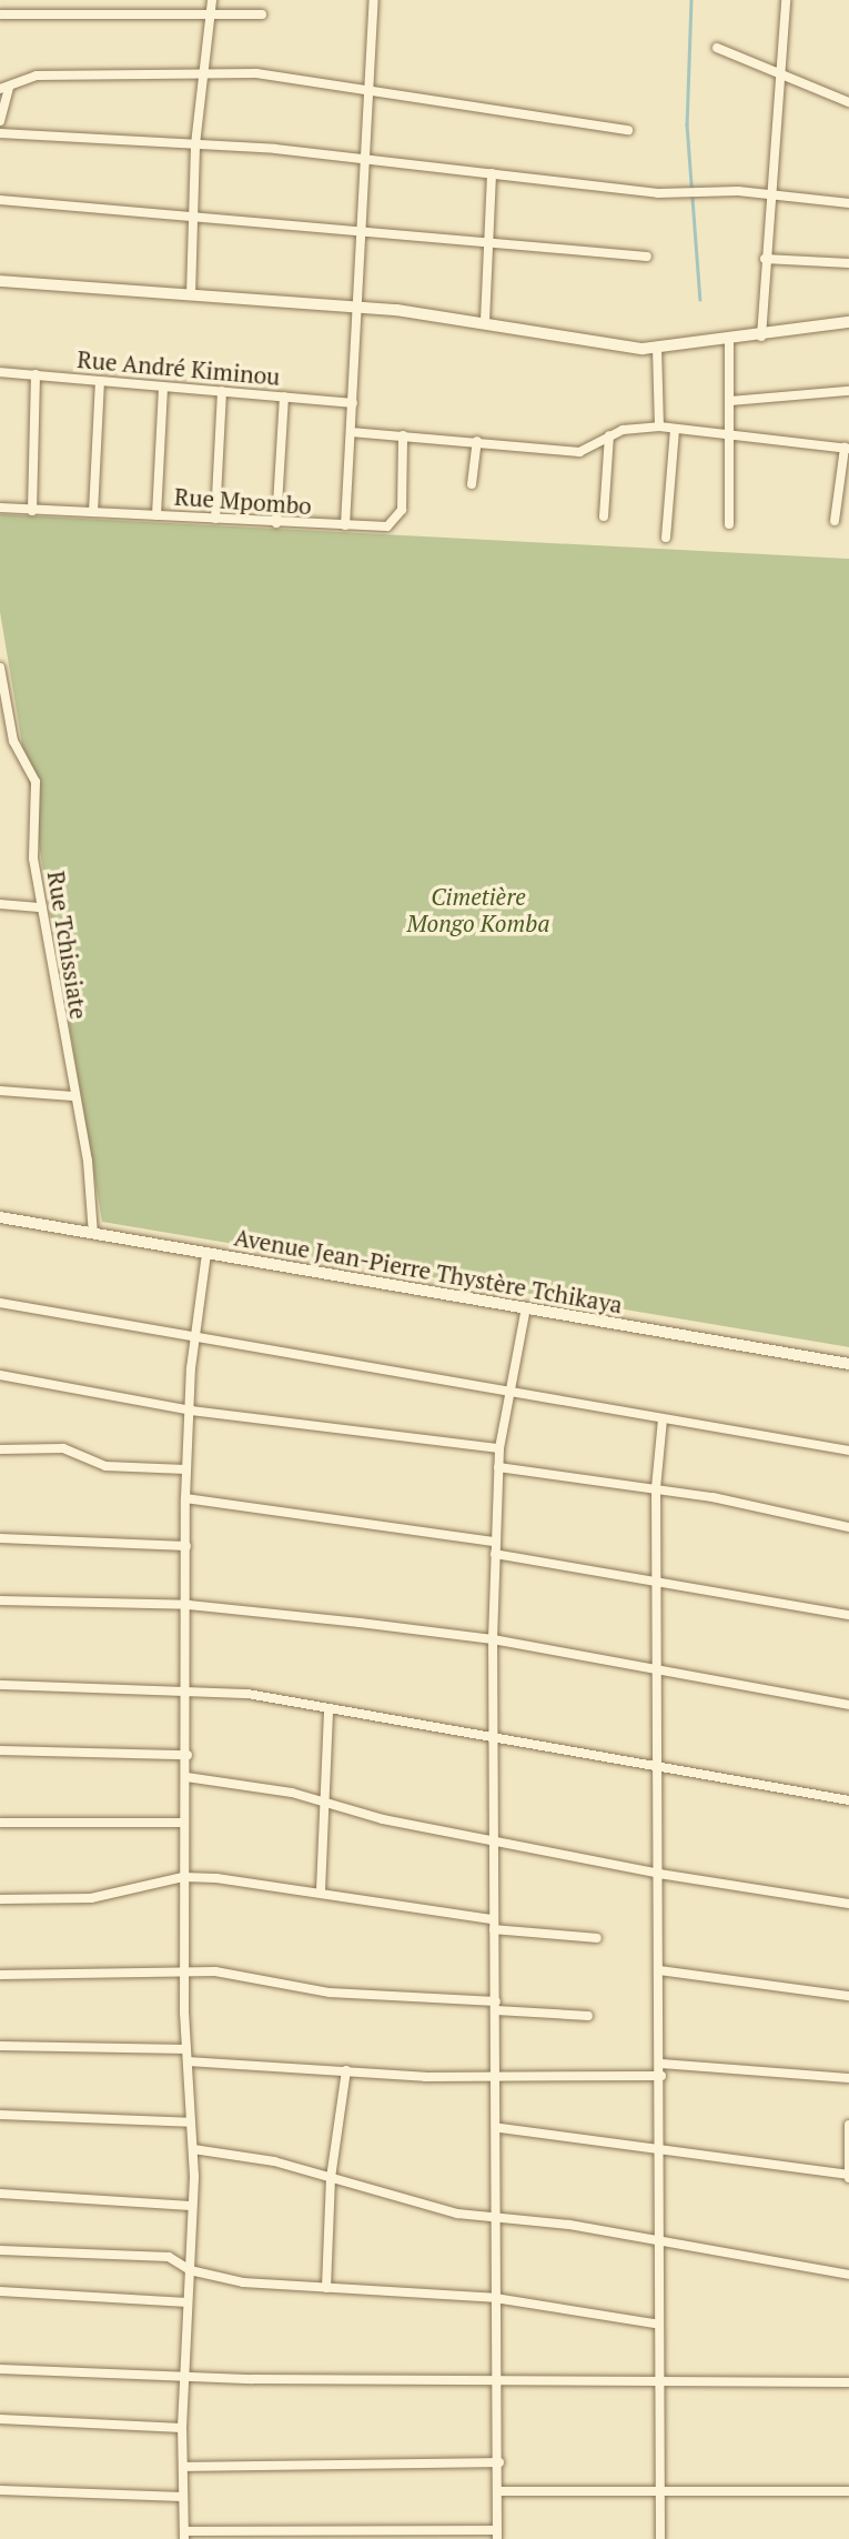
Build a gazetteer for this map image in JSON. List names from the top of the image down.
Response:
{
  "streets": {
    "street": [
      "Rue André Kiminou",
      "Rue Mpombo",
      "Rue Tchissiate",
      "Avenue Jean-Pierre Thystère Tchikaya"
    ]
  },
  "crossings": [
    ["Rue Tchissiate", "Avenue Jean-Pierre Thystère Tchikaya"]
  ],
  "parks": ["Cimetière Mongo Komba"]
}
